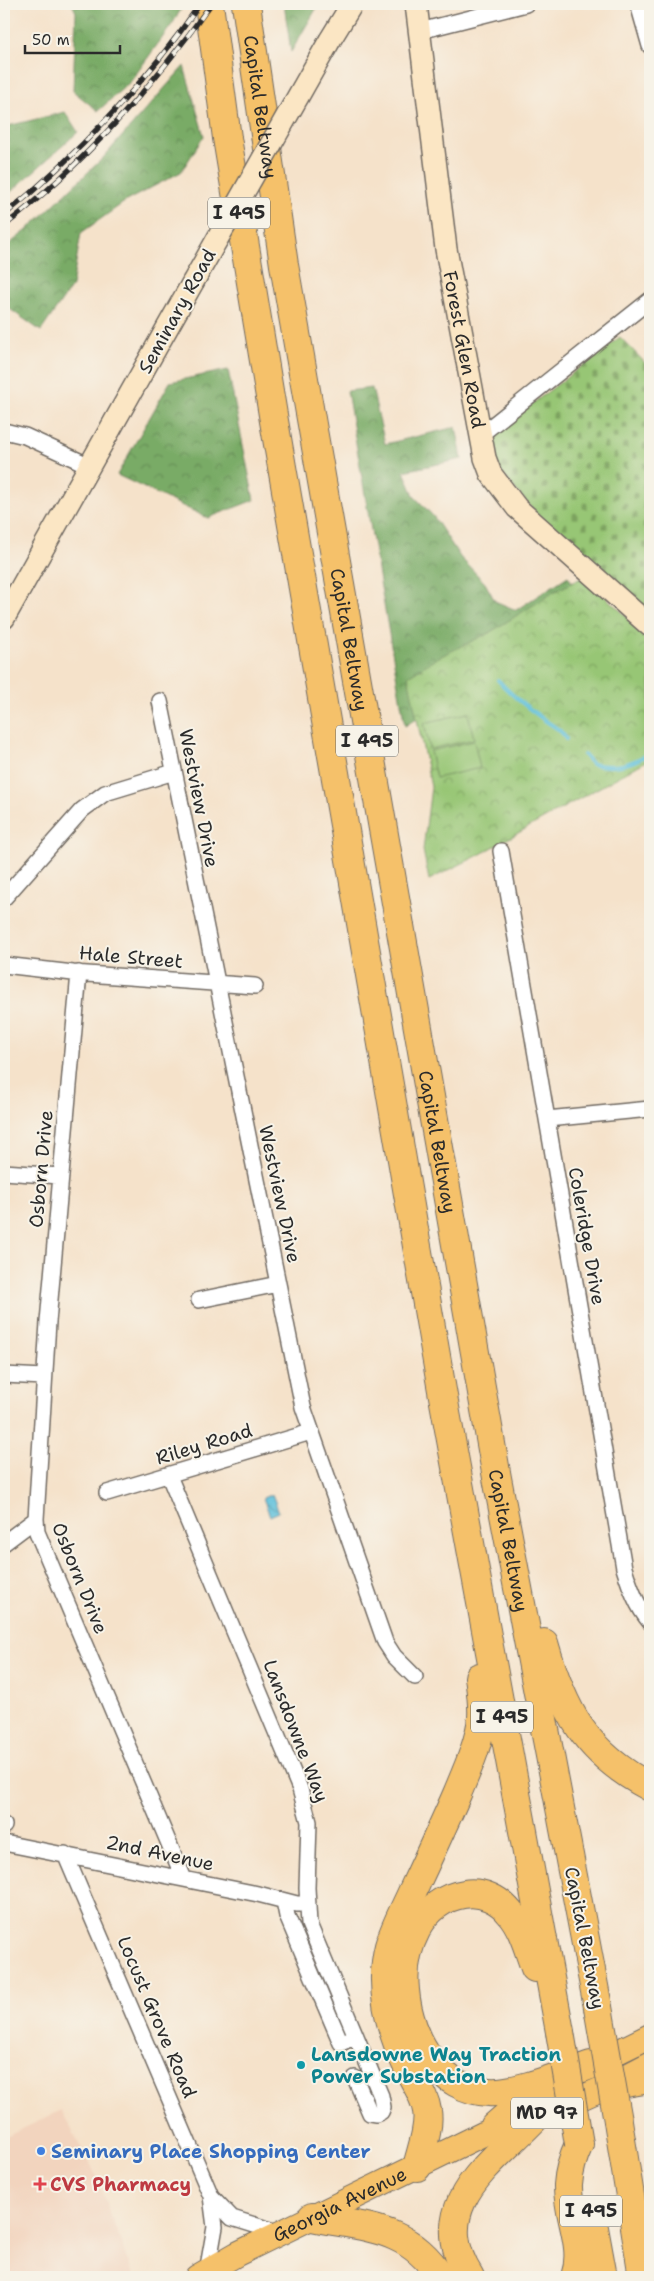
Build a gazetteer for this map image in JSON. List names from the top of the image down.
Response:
{
  "streets": {
    "highway": ["Capital Beltway", "I 495"],
    "main road": [
      "Seminary Road",
      "Forest Glen Road",
      "MD 97",
      "Georgia Avenue"
    ],
    "street": [
      "Westview Drive",
      "Hale Street",
      "Osborn Drive",
      "Coleridge Drive",
      "Riley Road",
      "Lansdowne Way",
      "2nd Avenue",
      "Locust Grove Road"
    ]
  },
  "crossings": [
    ["Westview Drive", "Hale Street"],
    ["Westview Drive", "Riley Road"],
    ["Hale Street", "Osborn Drive"],
    ["Osborn Drive", "2nd Avenue"],
    ["Riley Road", "Lansdowne Way"],
    ["Lansdowne Way", "2nd Avenue"],
    ["2nd Avenue", "Locust Grove Road"],
    ["Locust Grove Road", "Georgia Avenue"]
  ],
  "places": {
    "other": ["Lansdowne Way Traction Power Substation", "Seminary Place Shopping Center"],
    "health": ["CVS Pharmacy"]
  },
  "scale_bar": "50 m"
}
